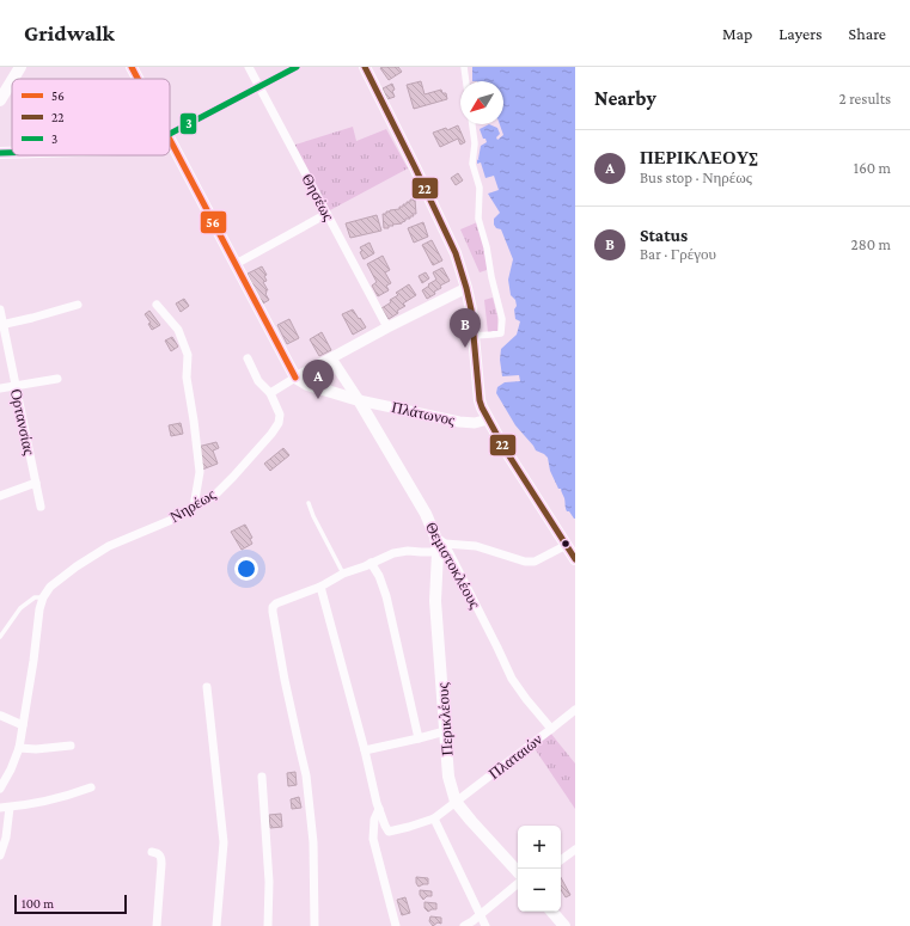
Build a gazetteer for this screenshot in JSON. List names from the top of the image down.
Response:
{
  "streets": {
    "main road": ["Θεμιστοκλέους", "Περικλέους"],
    "street": [
      "Θησέως",
      "Πλάτωνος",
      "Ορτανσίας",
      "Νηρέως",
      "Πλαταιών"
    ]
  },
  "crossings": [
    ["Πλάτωνος", "Θεμιστοκλέους"],
    ["Θεμιστοκλέους", "Περικλέους"],
    ["Θεμιστοκλέους", "Πλαταιών"],
    ["Περικλέους", "Πλαταιών"]
  ],
  "lines": ["transit line 56", "transit line 22", "transit line 3"],
  "legend": ["56", "22", "3"],
  "scale_bar": "100 m",
  "north": "bottom left",
  "page": {
    "header": "Gridwalk",
    "nav": ["Map", "Layers", "Share"],
    "heading": ["Nearby", "2 results"],
    "list": [
      {
        "mark": "A",
        "name": "ΠΕΡΙΚΛΕΟΥΣ",
        "note": "Bus stop · Νηρέως",
        "value": "160 m"
      },
      {
        "mark": "B",
        "name": "Status",
        "note": "Bar · Γρέγου",
        "value": "280 m"
      }
    ],
    "pins": ["B", "A"],
    "map_buttons": ["+", "−"],
    "scale": "100 m"
  }
}
